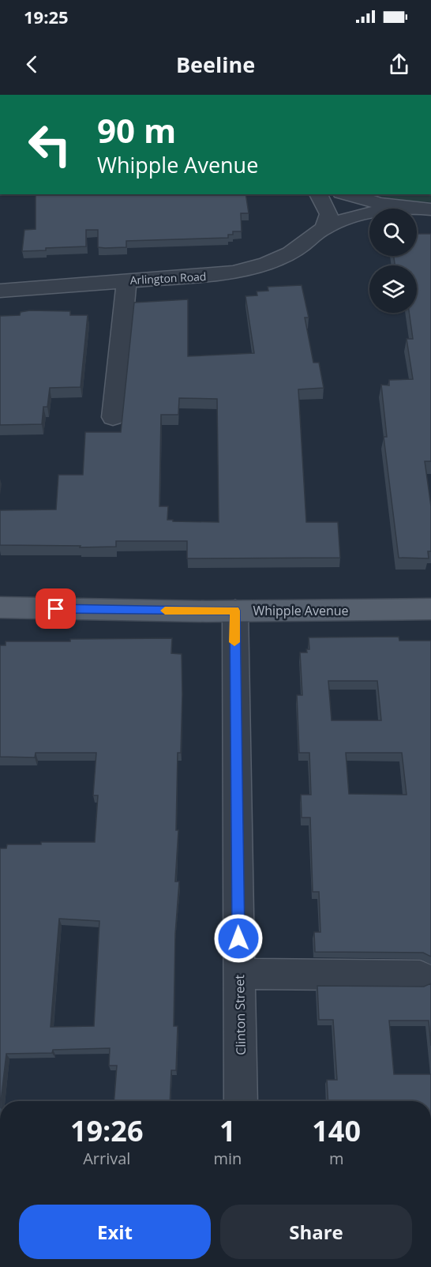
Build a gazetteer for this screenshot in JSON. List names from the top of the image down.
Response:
{
  "streets": {
    "main road": ["Whipple Avenue"],
    "street": ["Arlington Road", "Clinton Street"]
  },
  "crossings": [
    ["Whipple Avenue", "Clinton Street"]
  ],
  "page": {
    "status": "19:25",
    "header": "Beeline",
    "turn": ["90 m", "Whipple Avenue"],
    "eta": [
      "19:26",
      "Arrival",
      "1",
      "min",
      "140",
      "m"
    ],
    "buttons": ["Exit", "Share"]
  }
}
